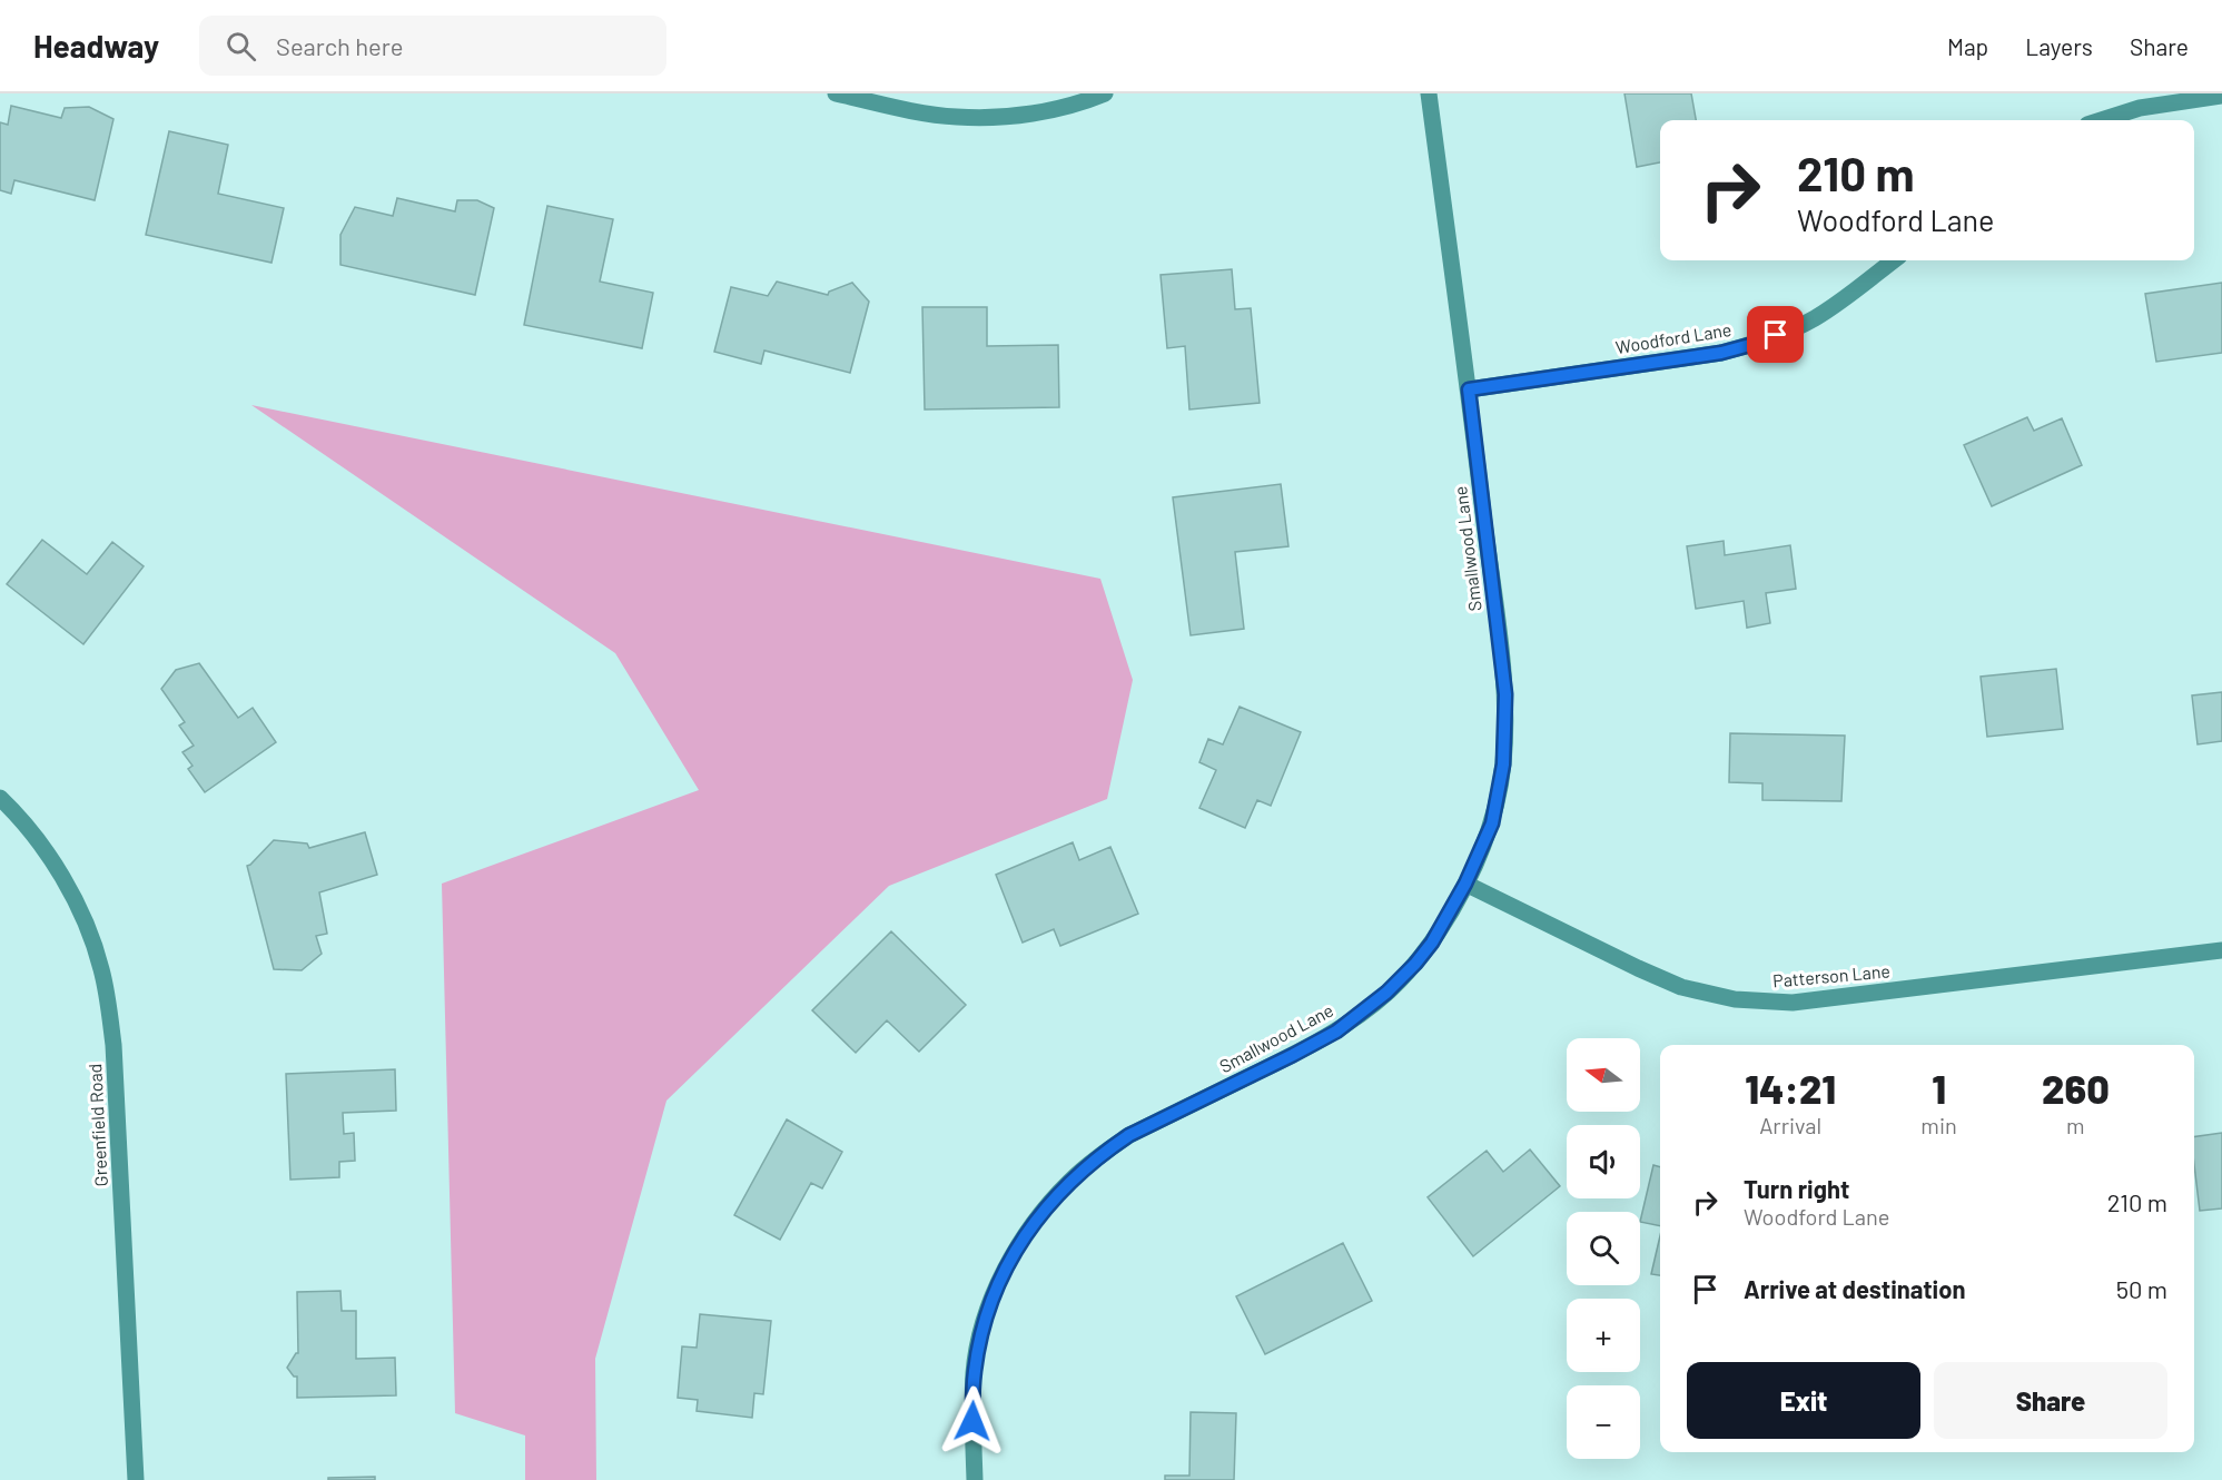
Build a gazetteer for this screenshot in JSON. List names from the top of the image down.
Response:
{
  "streets": {
    "street": [
      "Woodford Lane",
      "Smallwood Lane",
      "Patterson Lane",
      "Greenfield Road"
    ]
  },
  "crossings": [
    ["Woodford Lane", "Smallwood Lane"],
    ["Smallwood Lane", "Patterson Lane"]
  ],
  "north": "left",
  "page": {
    "header": "Headway",
    "search": "Search here",
    "nav": ["Map", "Layers", "Share"],
    "turn": ["210 m", "Woodford Lane"],
    "map_buttons": ["+", "−"],
    "eta": [
      "14:21",
      "Arrival",
      "1",
      "min",
      "260",
      "m"
    ],
    "list": [
      {
        "name": "Turn right",
        "note": "Woodford Lane",
        "value": "210 m"
      },
      {
        "name": "Arrive at destination",
        "value": "50 m"
      }
    ],
    "buttons": ["Exit", "Share"]
  }
}
